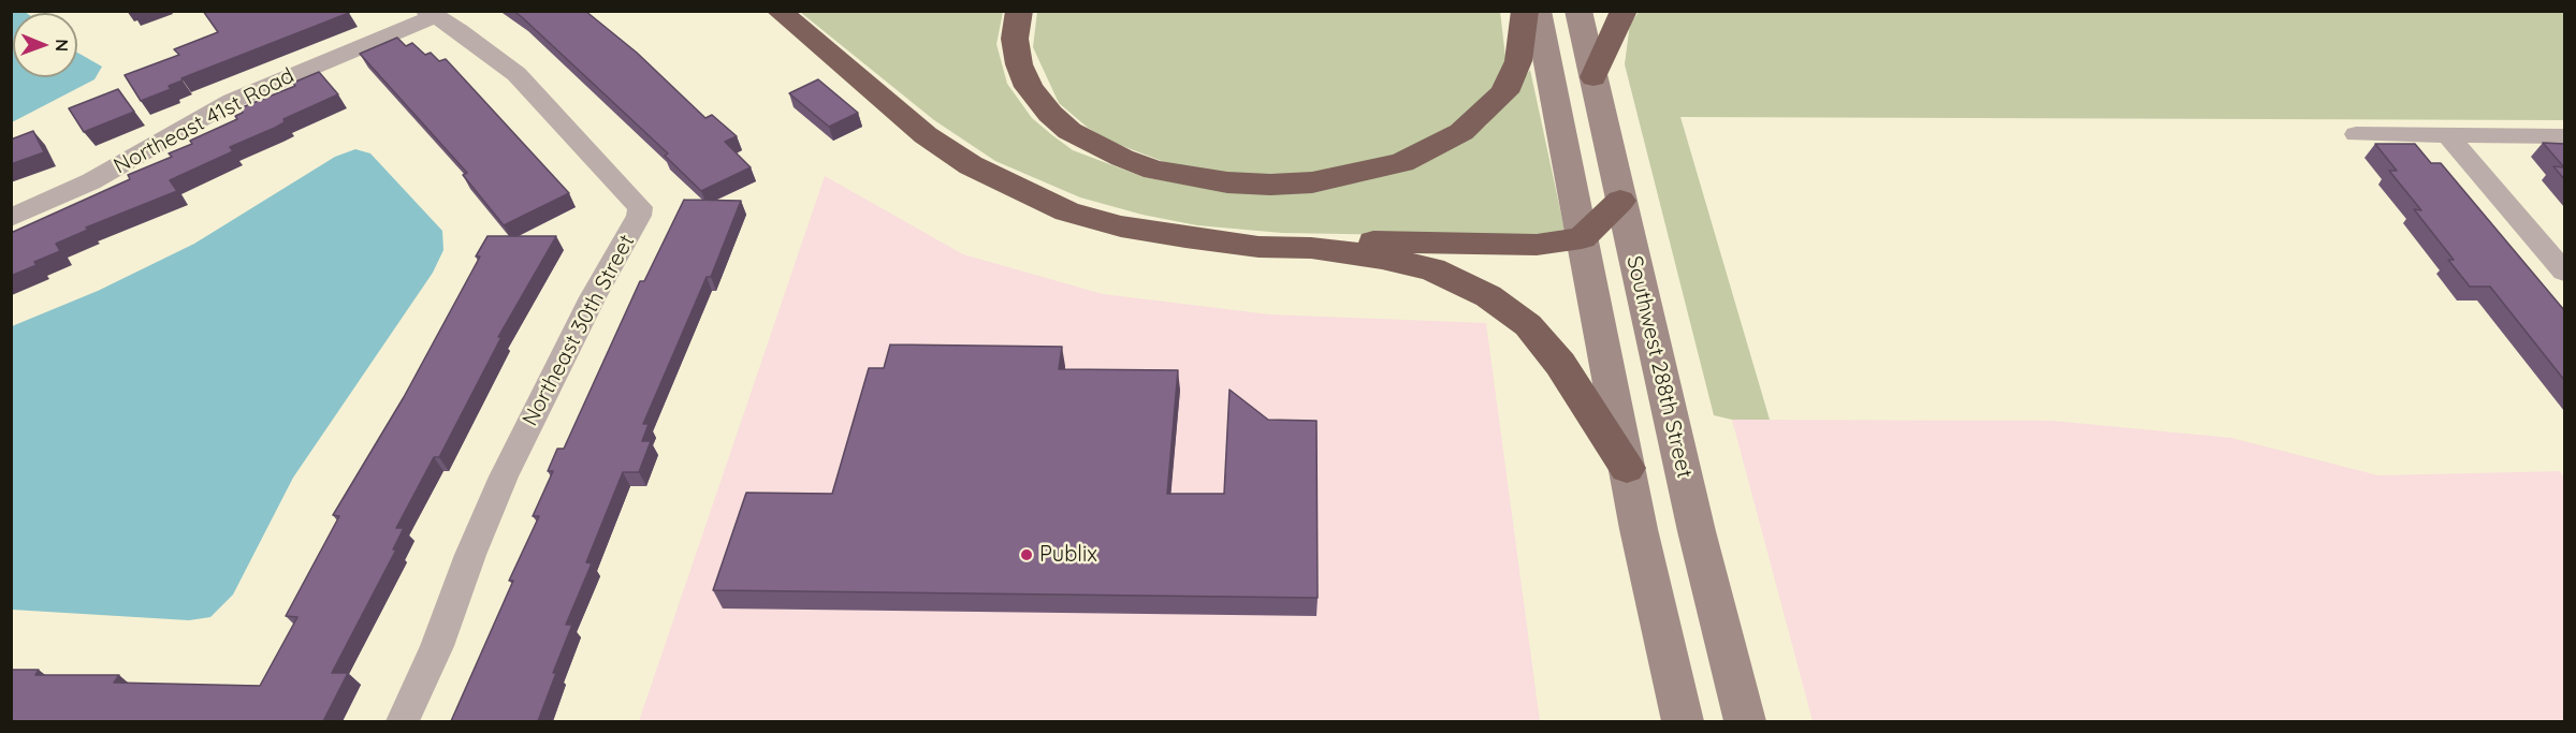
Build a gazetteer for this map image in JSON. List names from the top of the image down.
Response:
{
  "streets": {
    "main road": ["Southwest 288th Street"],
    "street": ["Northeast 41st Road", "Northeast 30th Street"]
  },
  "crossings": [
    ["Northeast 41st Road", "Northeast 30th Street"]
  ],
  "places": ["Publix"],
  "north": "right"
}
